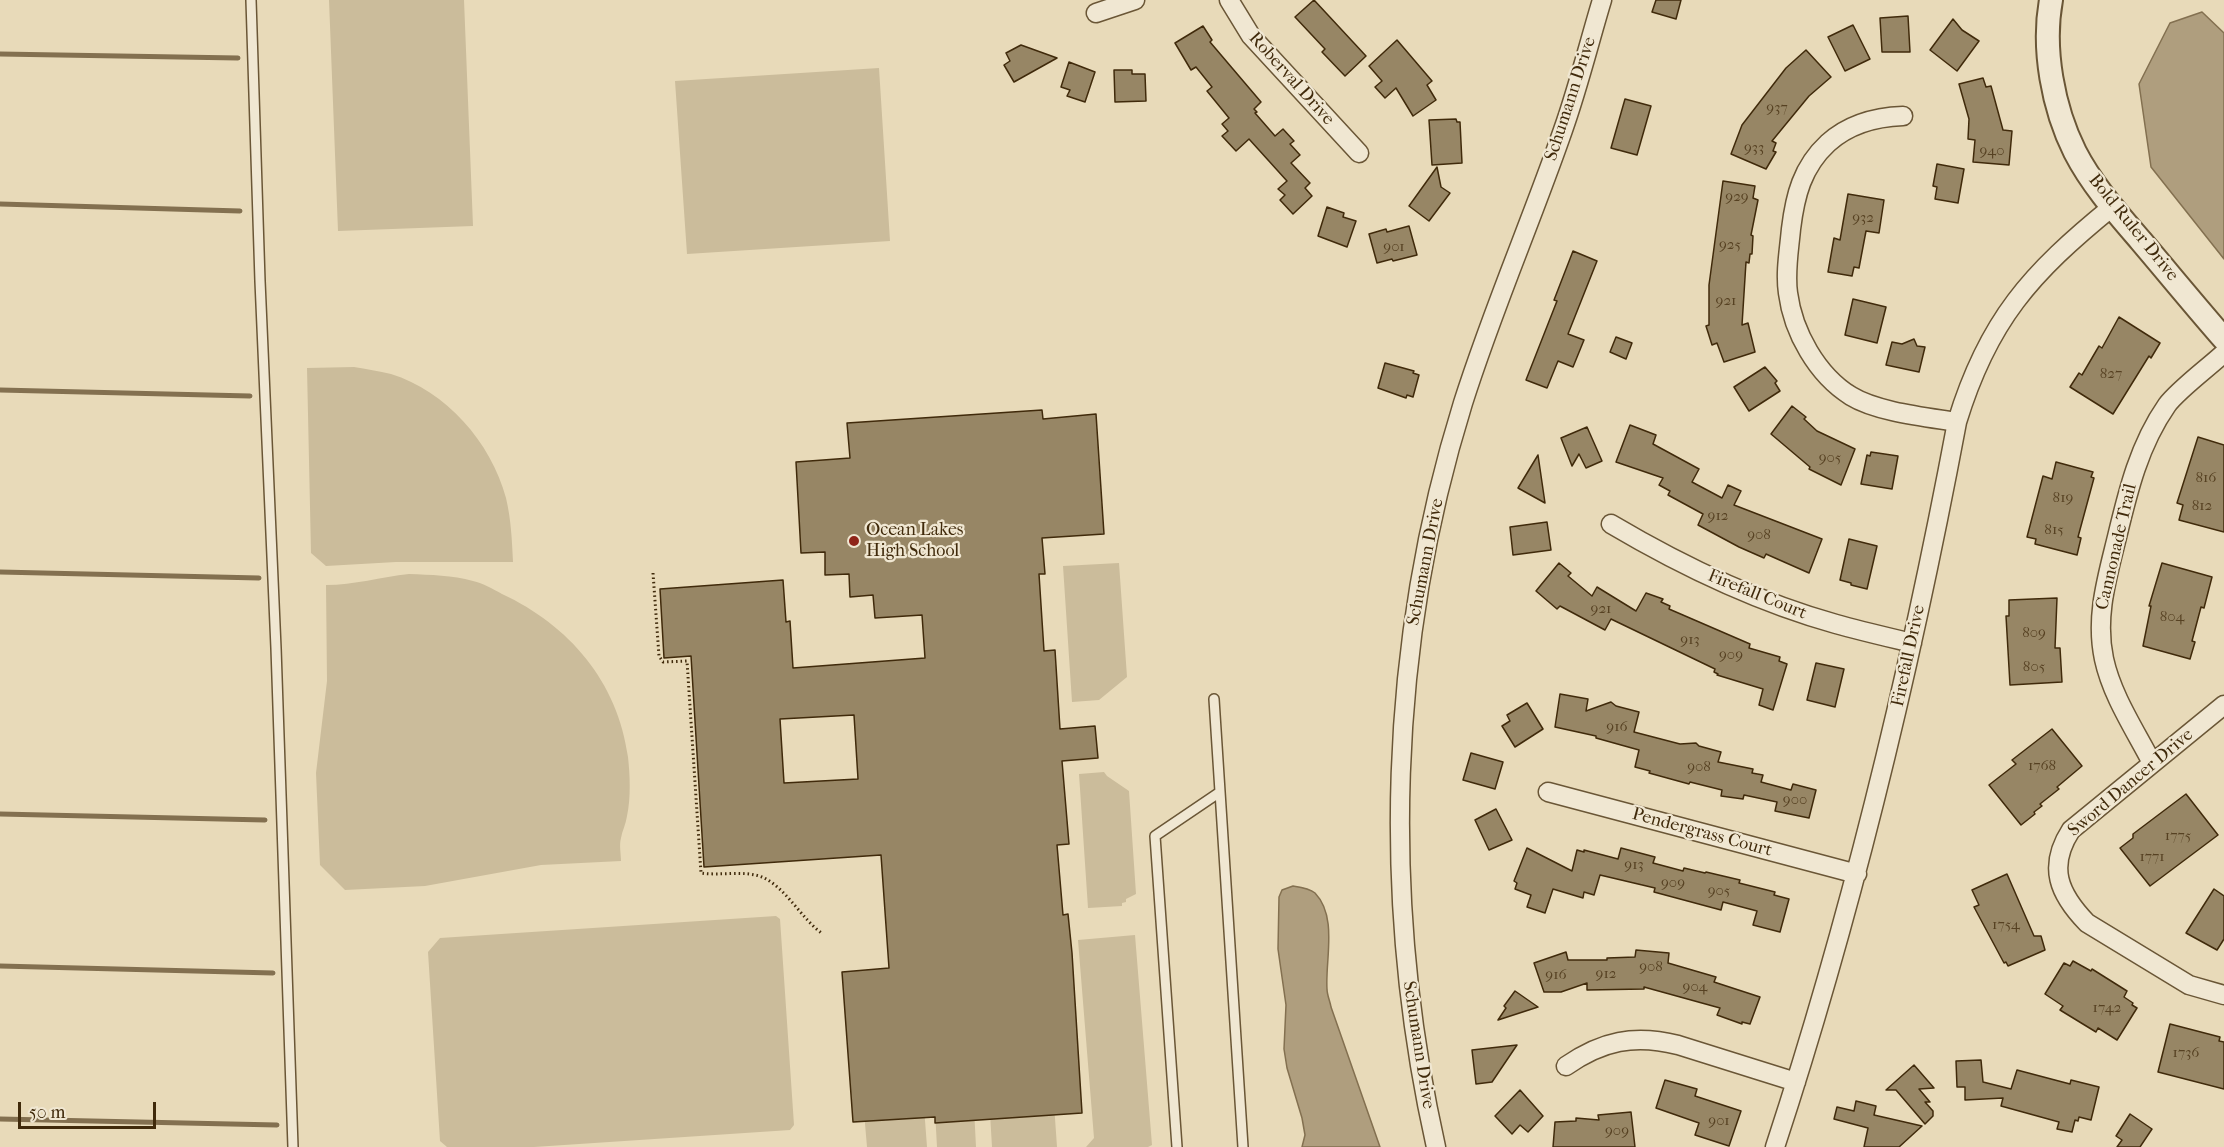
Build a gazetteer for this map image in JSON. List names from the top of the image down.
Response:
{
  "streets": {
    "street": [
      "Roberval Drive",
      "Schumann Drive",
      "Bold Ruler Drive",
      "Cannonade Trail",
      "Firefall Court",
      "Firefall Drive",
      "Sword Dancer Drive",
      "Pendergrass Court"
    ]
  },
  "crossings": [
    ["Bold Ruler Drive", "Firefall Drive"],
    ["Cannonade Trail", "Sword Dancer Drive"],
    ["Firefall Court", "Firefall Drive"],
    ["Firefall Drive", "Pendergrass Court"]
  ],
  "places": ["Ocean Lakes High School"],
  "house_numbers": [
    "937",
    "933",
    "940",
    "929",
    "932",
    "925",
    "901",
    "921",
    "827",
    "905",
    "816",
    "819",
    "812",
    "912",
    "815",
    "908",
    "921",
    "804",
    "809",
    "913",
    "909",
    "805",
    "916",
    "1768",
    "908",
    "900",
    "1775",
    "1771",
    "913",
    "909",
    "905",
    "1754",
    "908",
    "912",
    "916",
    "904",
    "1742",
    "1736",
    "901",
    "909"
  ],
  "scale_bar": "50 m"
}
